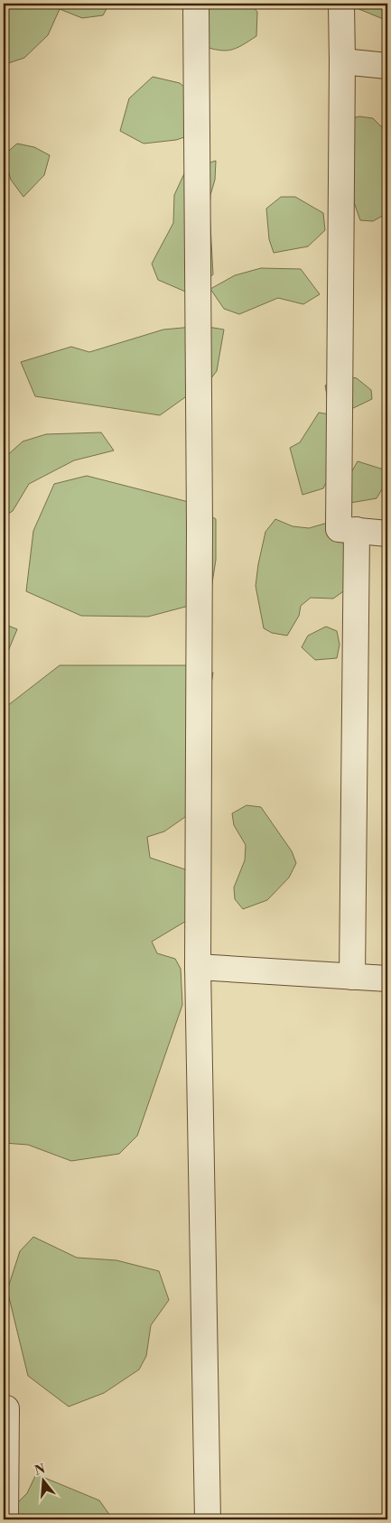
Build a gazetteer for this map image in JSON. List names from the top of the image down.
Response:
{
  "north": "top"
}
